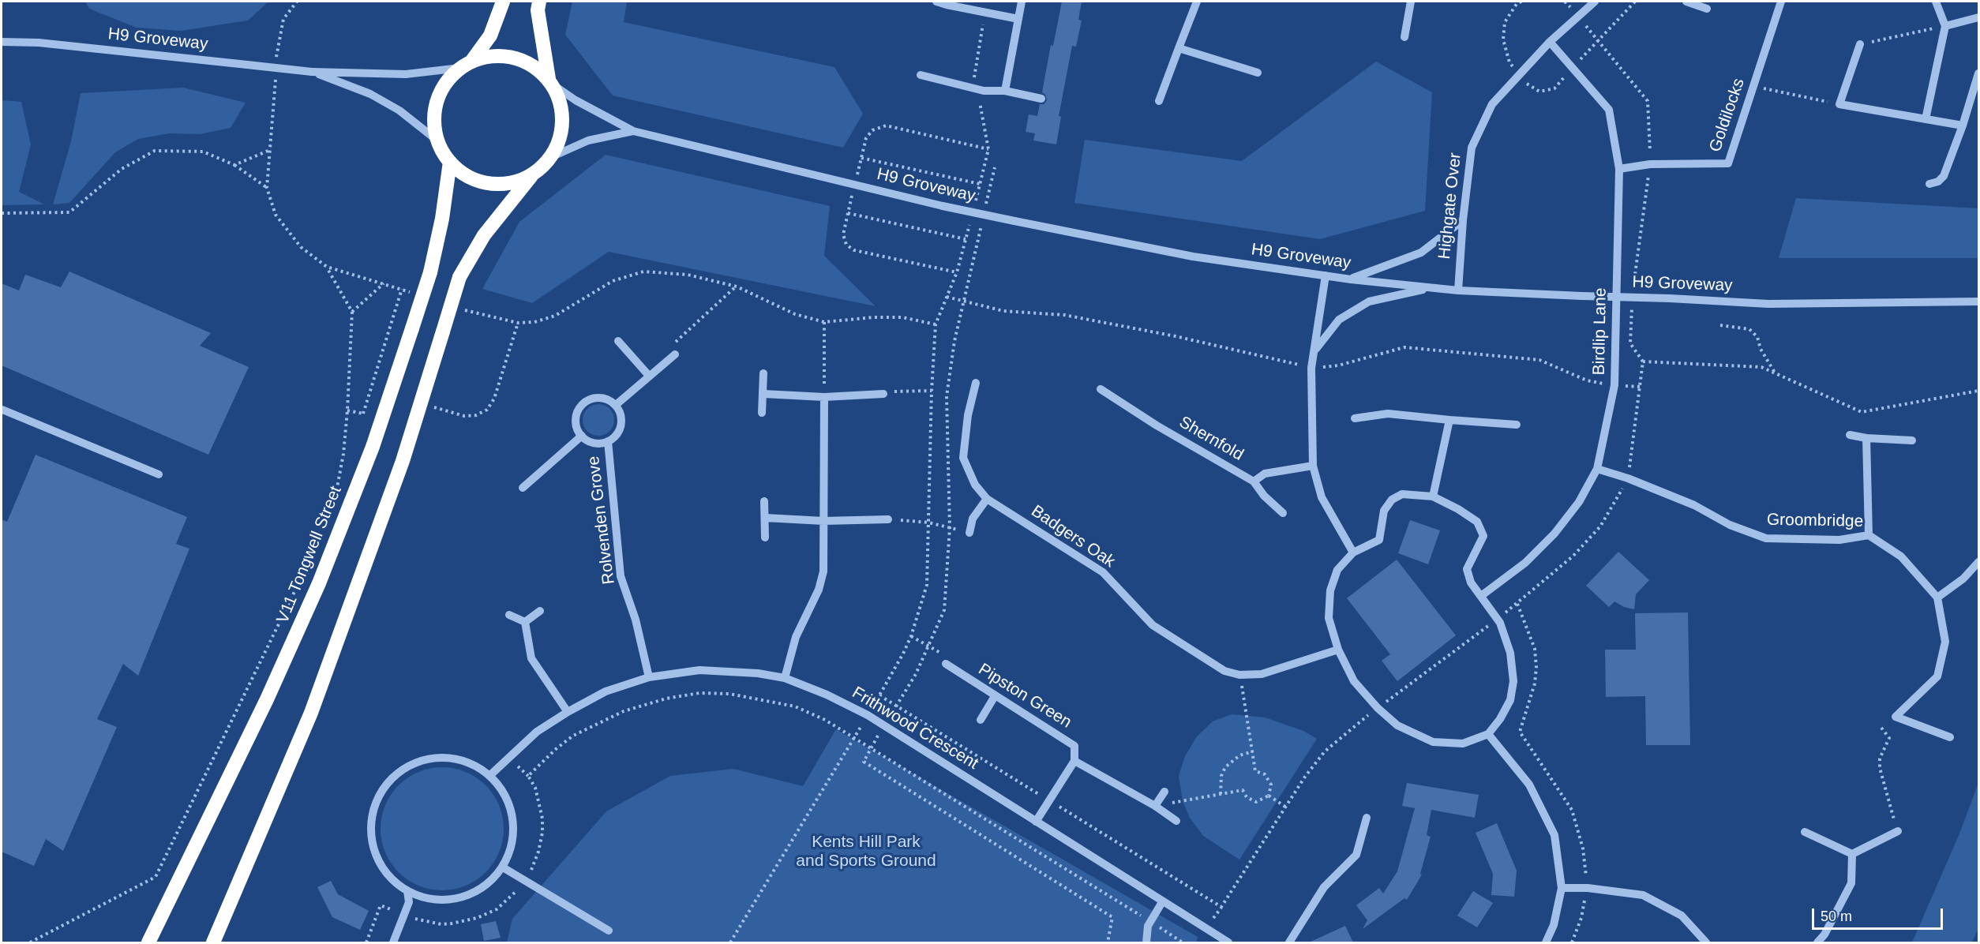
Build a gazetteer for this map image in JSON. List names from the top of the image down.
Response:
{
  "streets": {
    "highway": ["V11 Tongwell Street"],
    "street": [
      "H9 Groveway",
      "Goldilocks",
      "Highgate Over",
      "Birdlip Lane",
      "Shernfold",
      "Rolvenden Grove",
      "Groombridge",
      "Badgers Oak",
      "Pipston Green",
      "Frithwood Crescent"
    ]
  },
  "crossings": [
    ["H9 Groveway", "Highgate Over"],
    ["H9 Groveway", "V11 Tongwell Street"],
    ["Goldilocks", "Birdlip Lane"],
    ["Highgate Over", "Birdlip Lane"],
    ["Birdlip Lane", "Groombridge"],
    ["Rolvenden Grove", "Frithwood Crescent"]
  ],
  "parks": ["Kents Hill Park and Sports Ground"],
  "scale_bar": "50 m"
}
